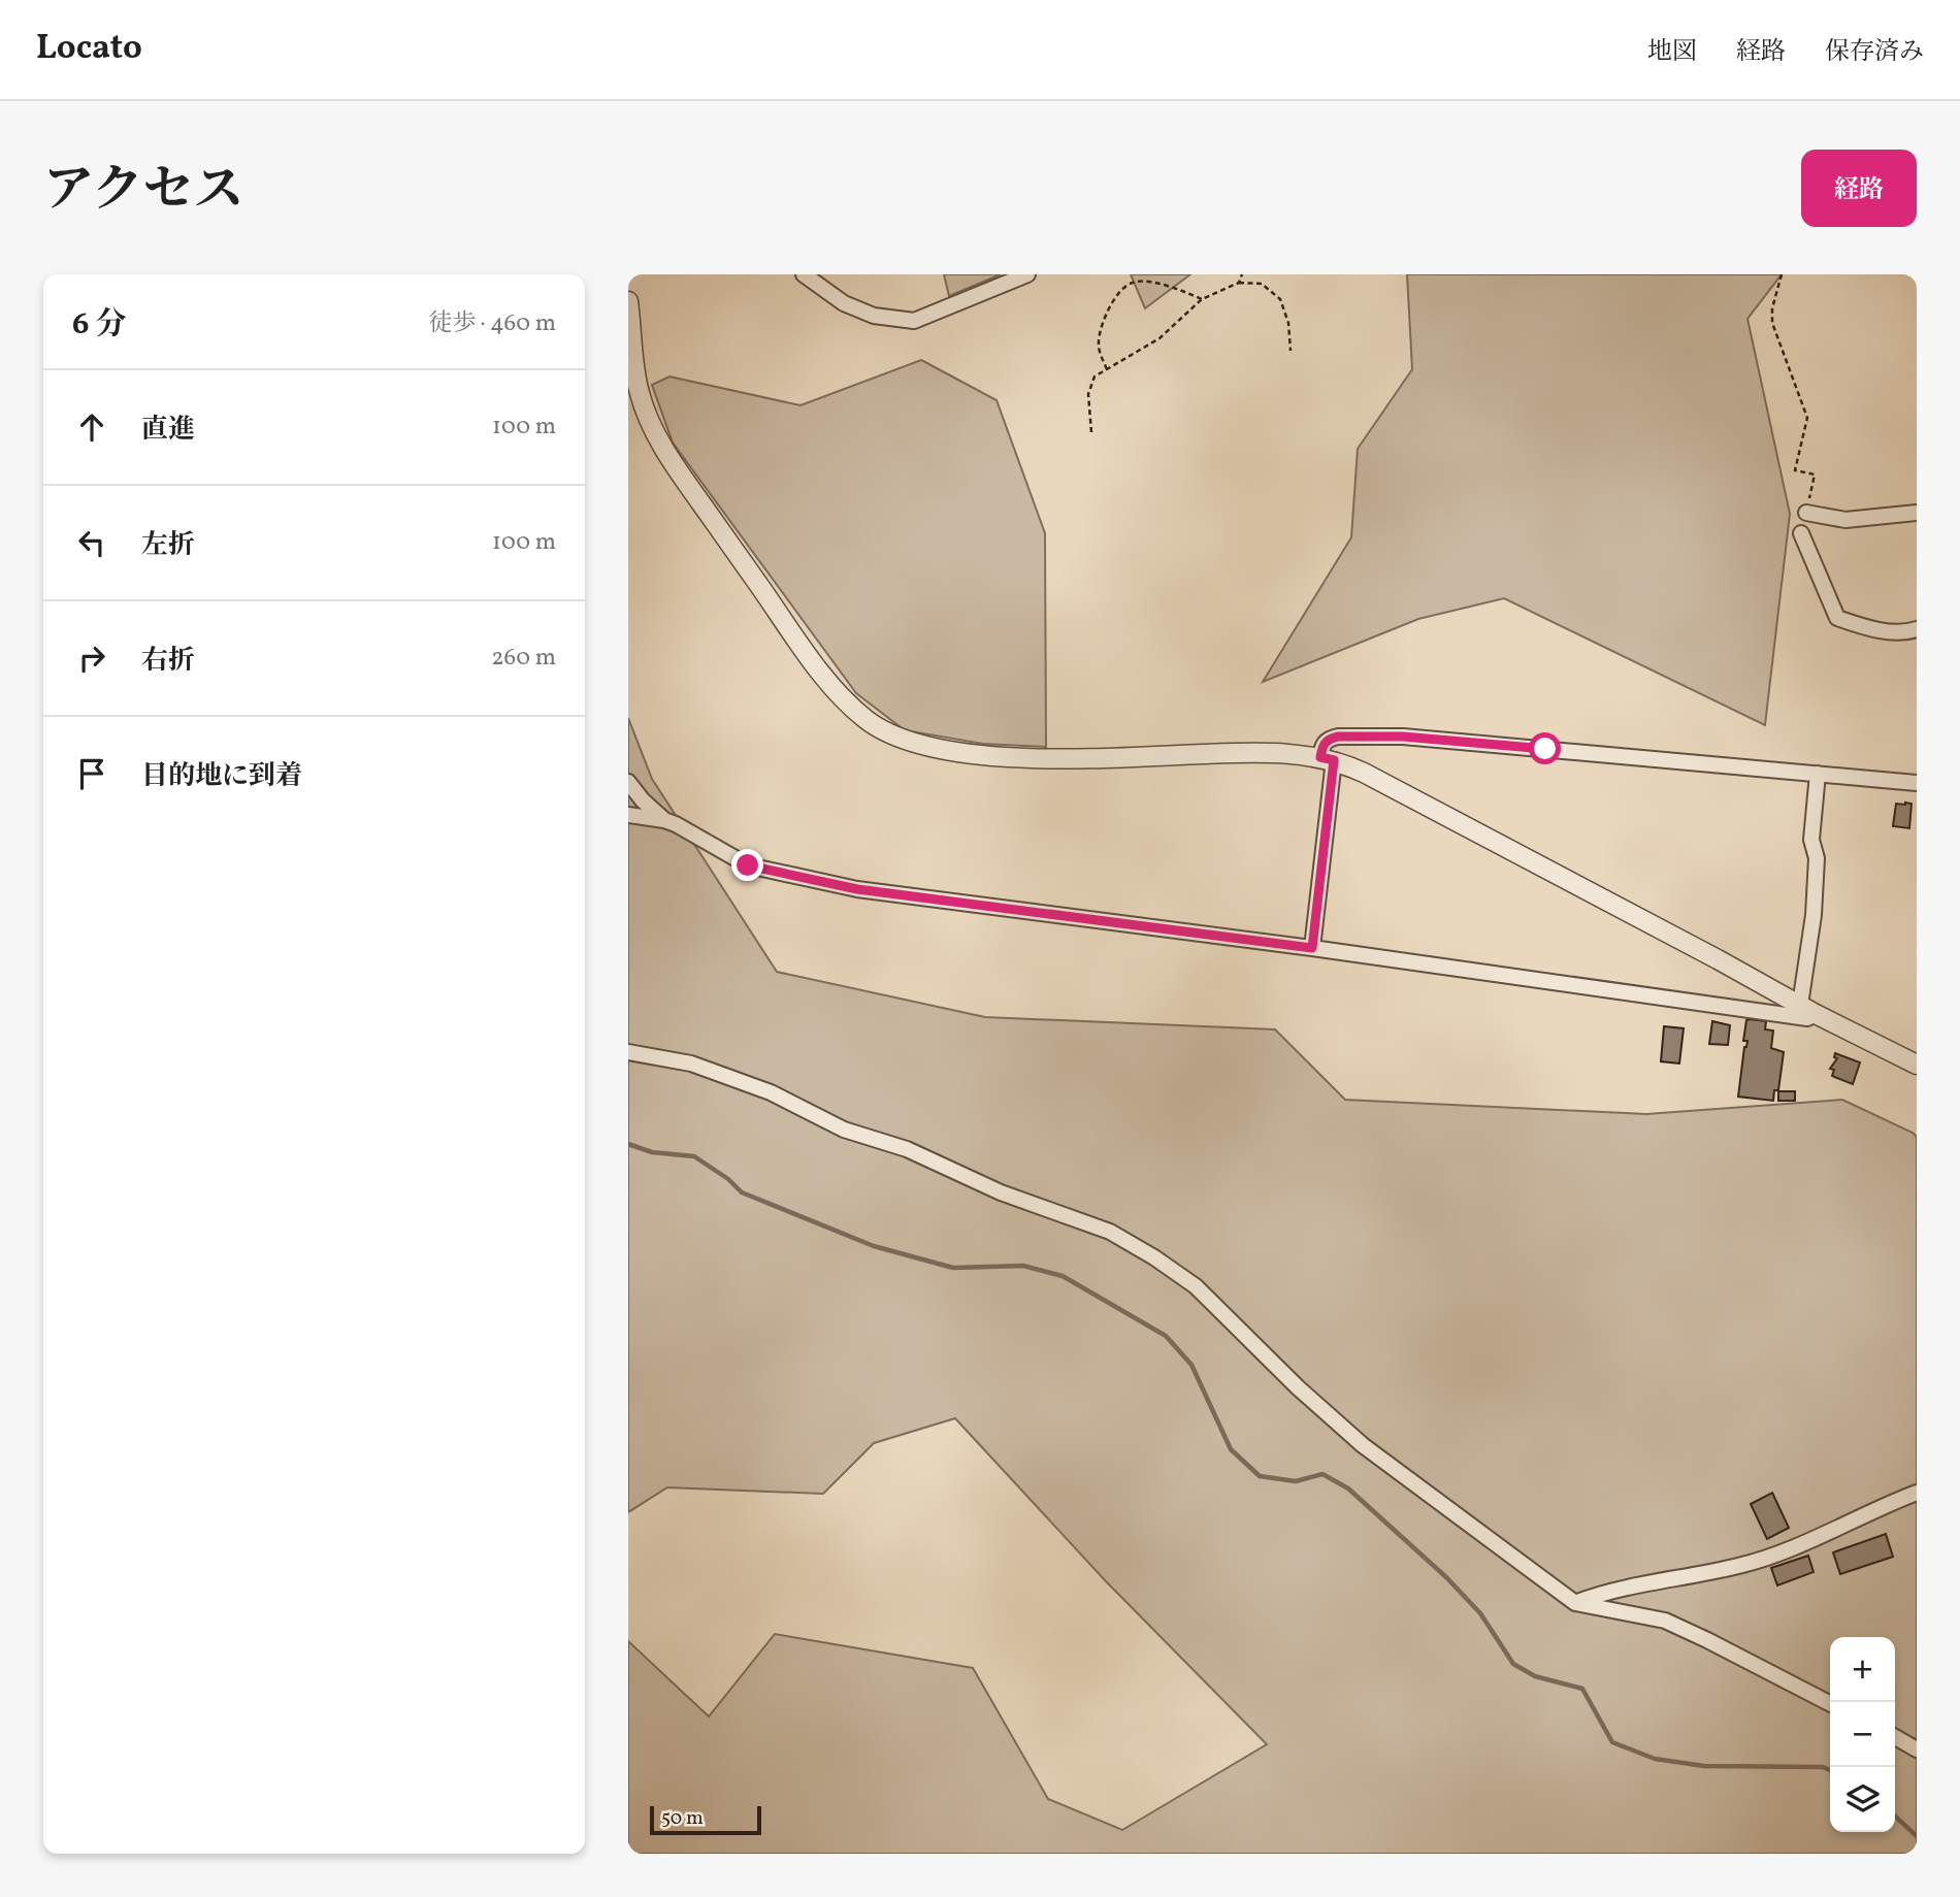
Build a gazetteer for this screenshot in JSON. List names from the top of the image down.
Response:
{
  "scale_bar": "50 m",
  "page": {
    "header": "Locato",
    "nav": ["地図", "経路", "保存済み"],
    "title": "アクセス",
    "buttons": "経路",
    "heading": ["6 分", "徒歩 · 460 m"],
    "list": [
      ["直進", "100 m"],
      ["左折", "100 m"],
      ["右折", "260 m"],
      "目的地に到着"
    ],
    "map_buttons": ["+", "−"],
    "scale": "50 m"
  }
}
